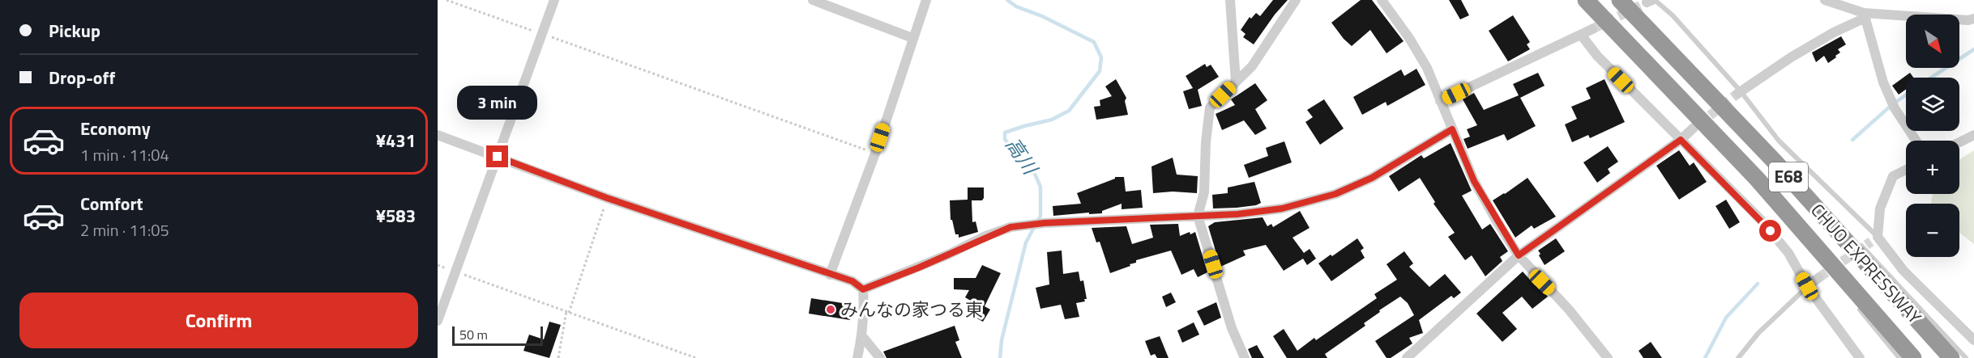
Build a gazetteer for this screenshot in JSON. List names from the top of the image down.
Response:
{
  "streets": {
    "highway": ["E68", "CHUO EXPRESSWAY"]
  },
  "water": ["高川"],
  "places": ["みんなの家つる東"],
  "scale_bar": "50 m",
  "north": "bottom right",
  "page": {
    "banner": ["Pickup", "Drop-off"],
    "map_buttons": ["+", "−"],
    "bubble": "3 min",
    "list": [
      {
        "name": "Economy",
        "note": "1 min · 11:04",
        "value": "¥431"
      },
      {
        "name": "Comfort",
        "note": "2 min · 11:05",
        "value": "¥583"
      }
    ],
    "buttons": "Confirm",
    "scale": "50 m"
  }
}
